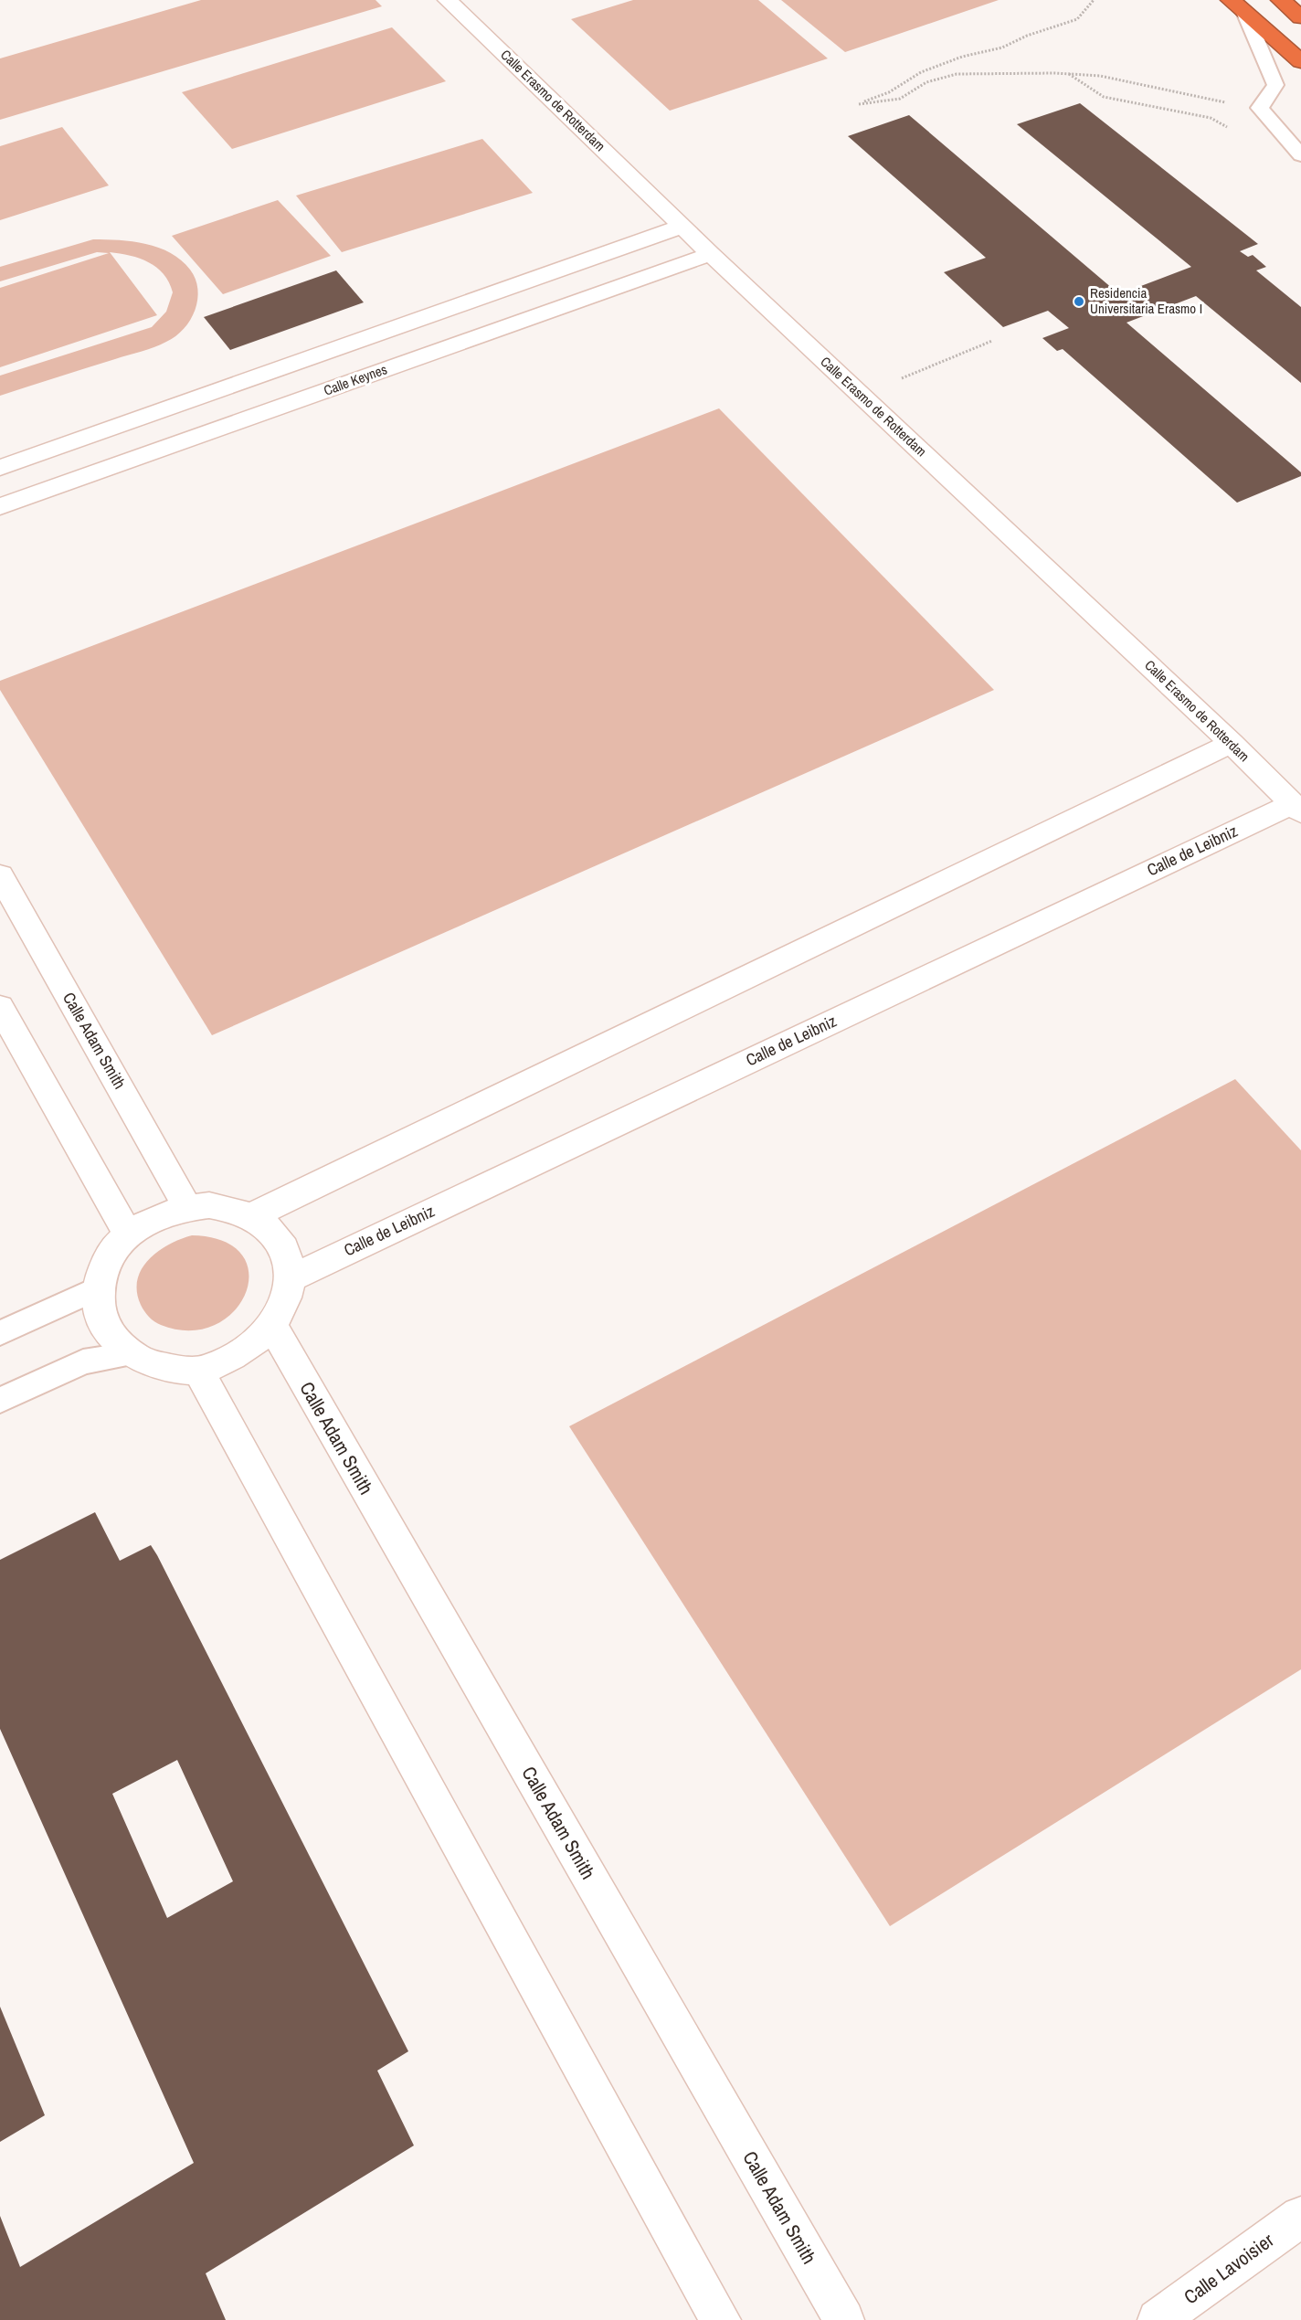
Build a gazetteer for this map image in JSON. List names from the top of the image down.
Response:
{
  "streets": {
    "street": [
      "Calle Erasmo de Rotterdam",
      "Calle Keynes",
      "Calle de Leibniz",
      "Calle Adam Smith",
      "Calle Lavoisier"
    ]
  },
  "crossings": [
    ["Calle Erasmo de Rotterdam", "Calle Keynes"],
    ["Calle Erasmo de Rotterdam", "Calle de Leibniz"],
    ["Calle de Leibniz", "Calle Adam Smith"]
  ],
  "places": ["Residencia Universitaria Erasmo I"]
}
